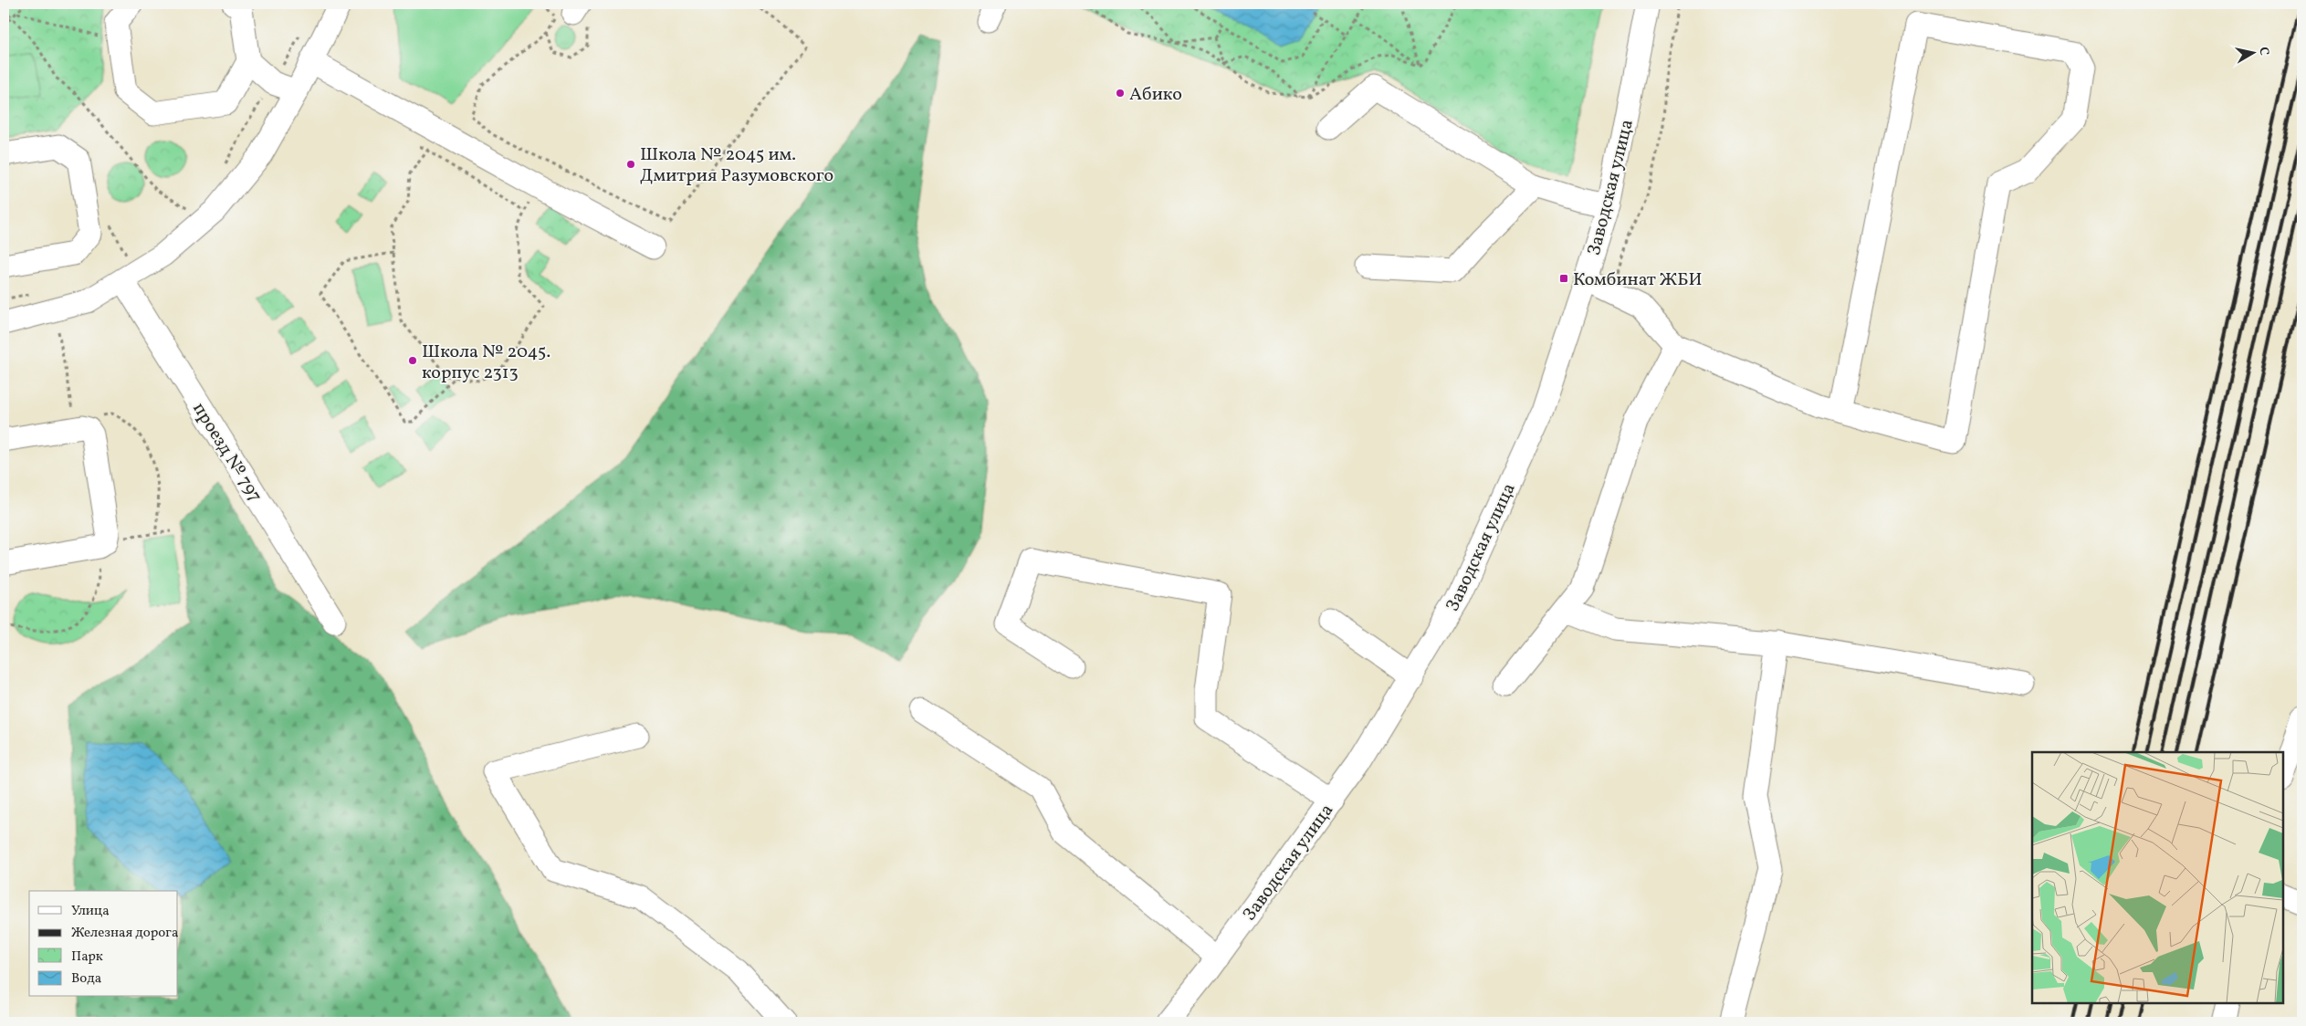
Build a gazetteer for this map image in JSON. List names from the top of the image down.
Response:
{
  "streets": {
    "street": ["Заводская улица", "проезд № 797"]
  },
  "places": {
    "other": ["Абико", "Школа № 2045 им. Дмитрия Разумовского", "Школа № 2045. корпус 2313"],
    "transit": ["Комбинат ЖБИ"]
  },
  "legend": [
    "Улица",
    "Железная дорога",
    "Парк",
    "Вода"
  ],
  "north": "right"
}
